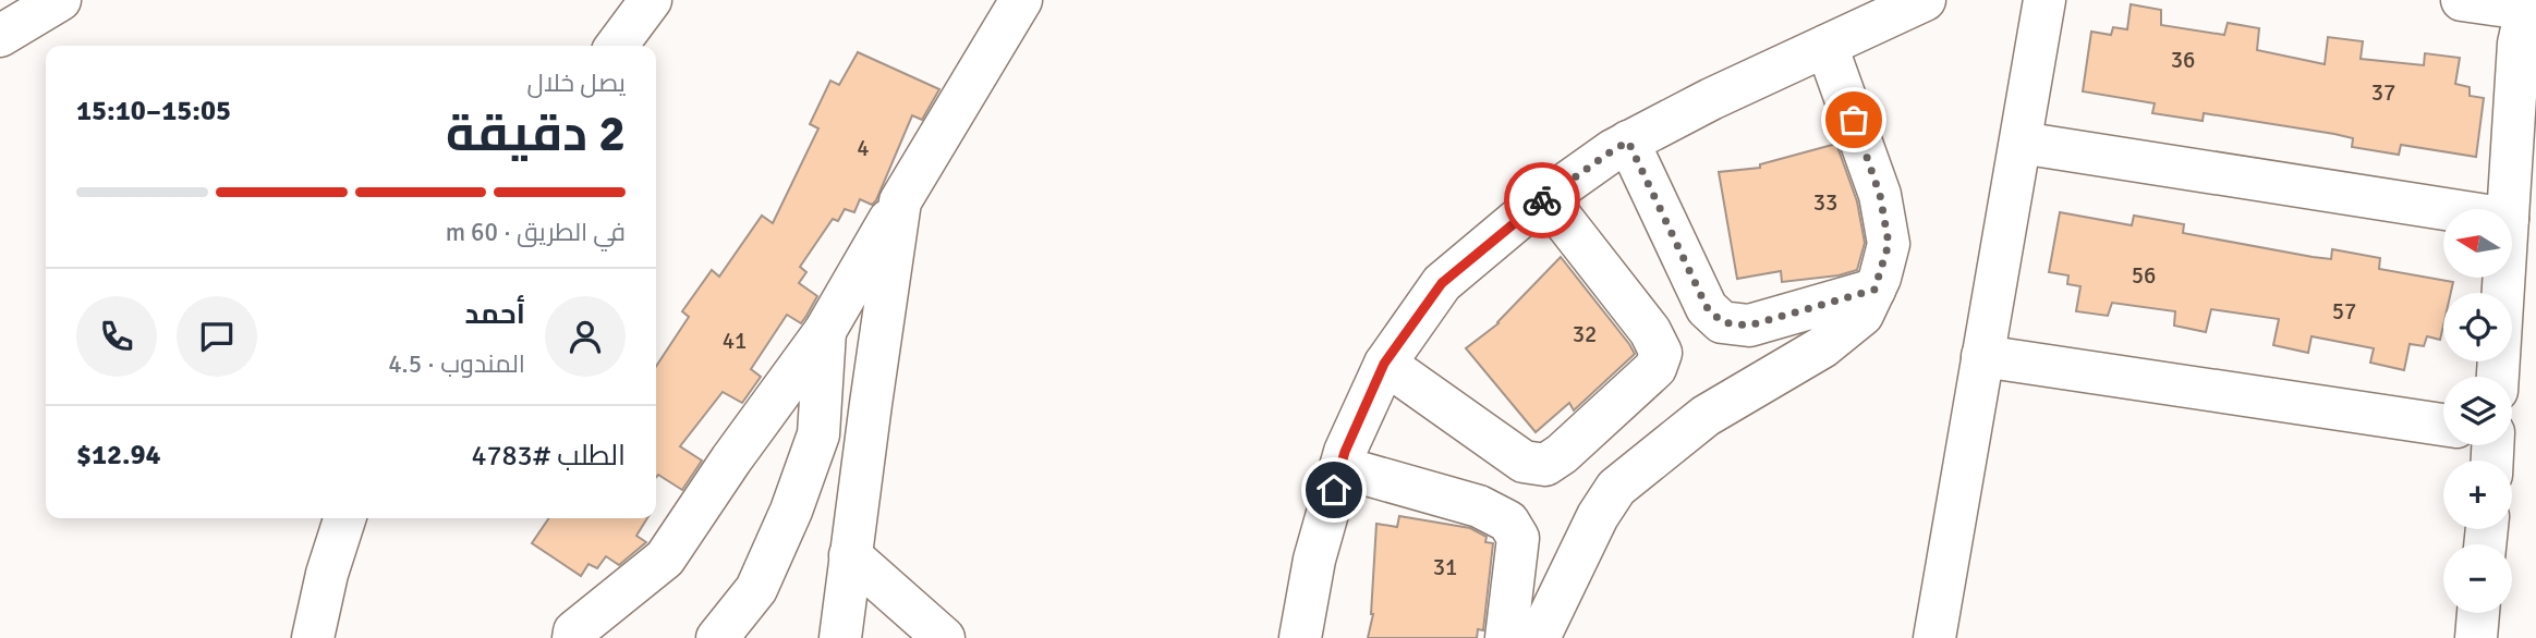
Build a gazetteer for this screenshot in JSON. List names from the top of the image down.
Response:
{
  "house_numbers": [
    "36",
    "37",
    "4",
    "33",
    "56",
    "57",
    "32",
    "41",
    "31"
  ],
  "north": "left",
  "page": {
    "heading": ["2 دقيقة", "يصل خلال", "15:05–15:10"],
    "panel": [
      "أحمد",
      "المندوب · 4.5",
      "الطلب #4783",
      "$12.94"
    ],
    "bar": "في الطريق · 60 m",
    "map_buttons": ["+", "−"]
  }
}
